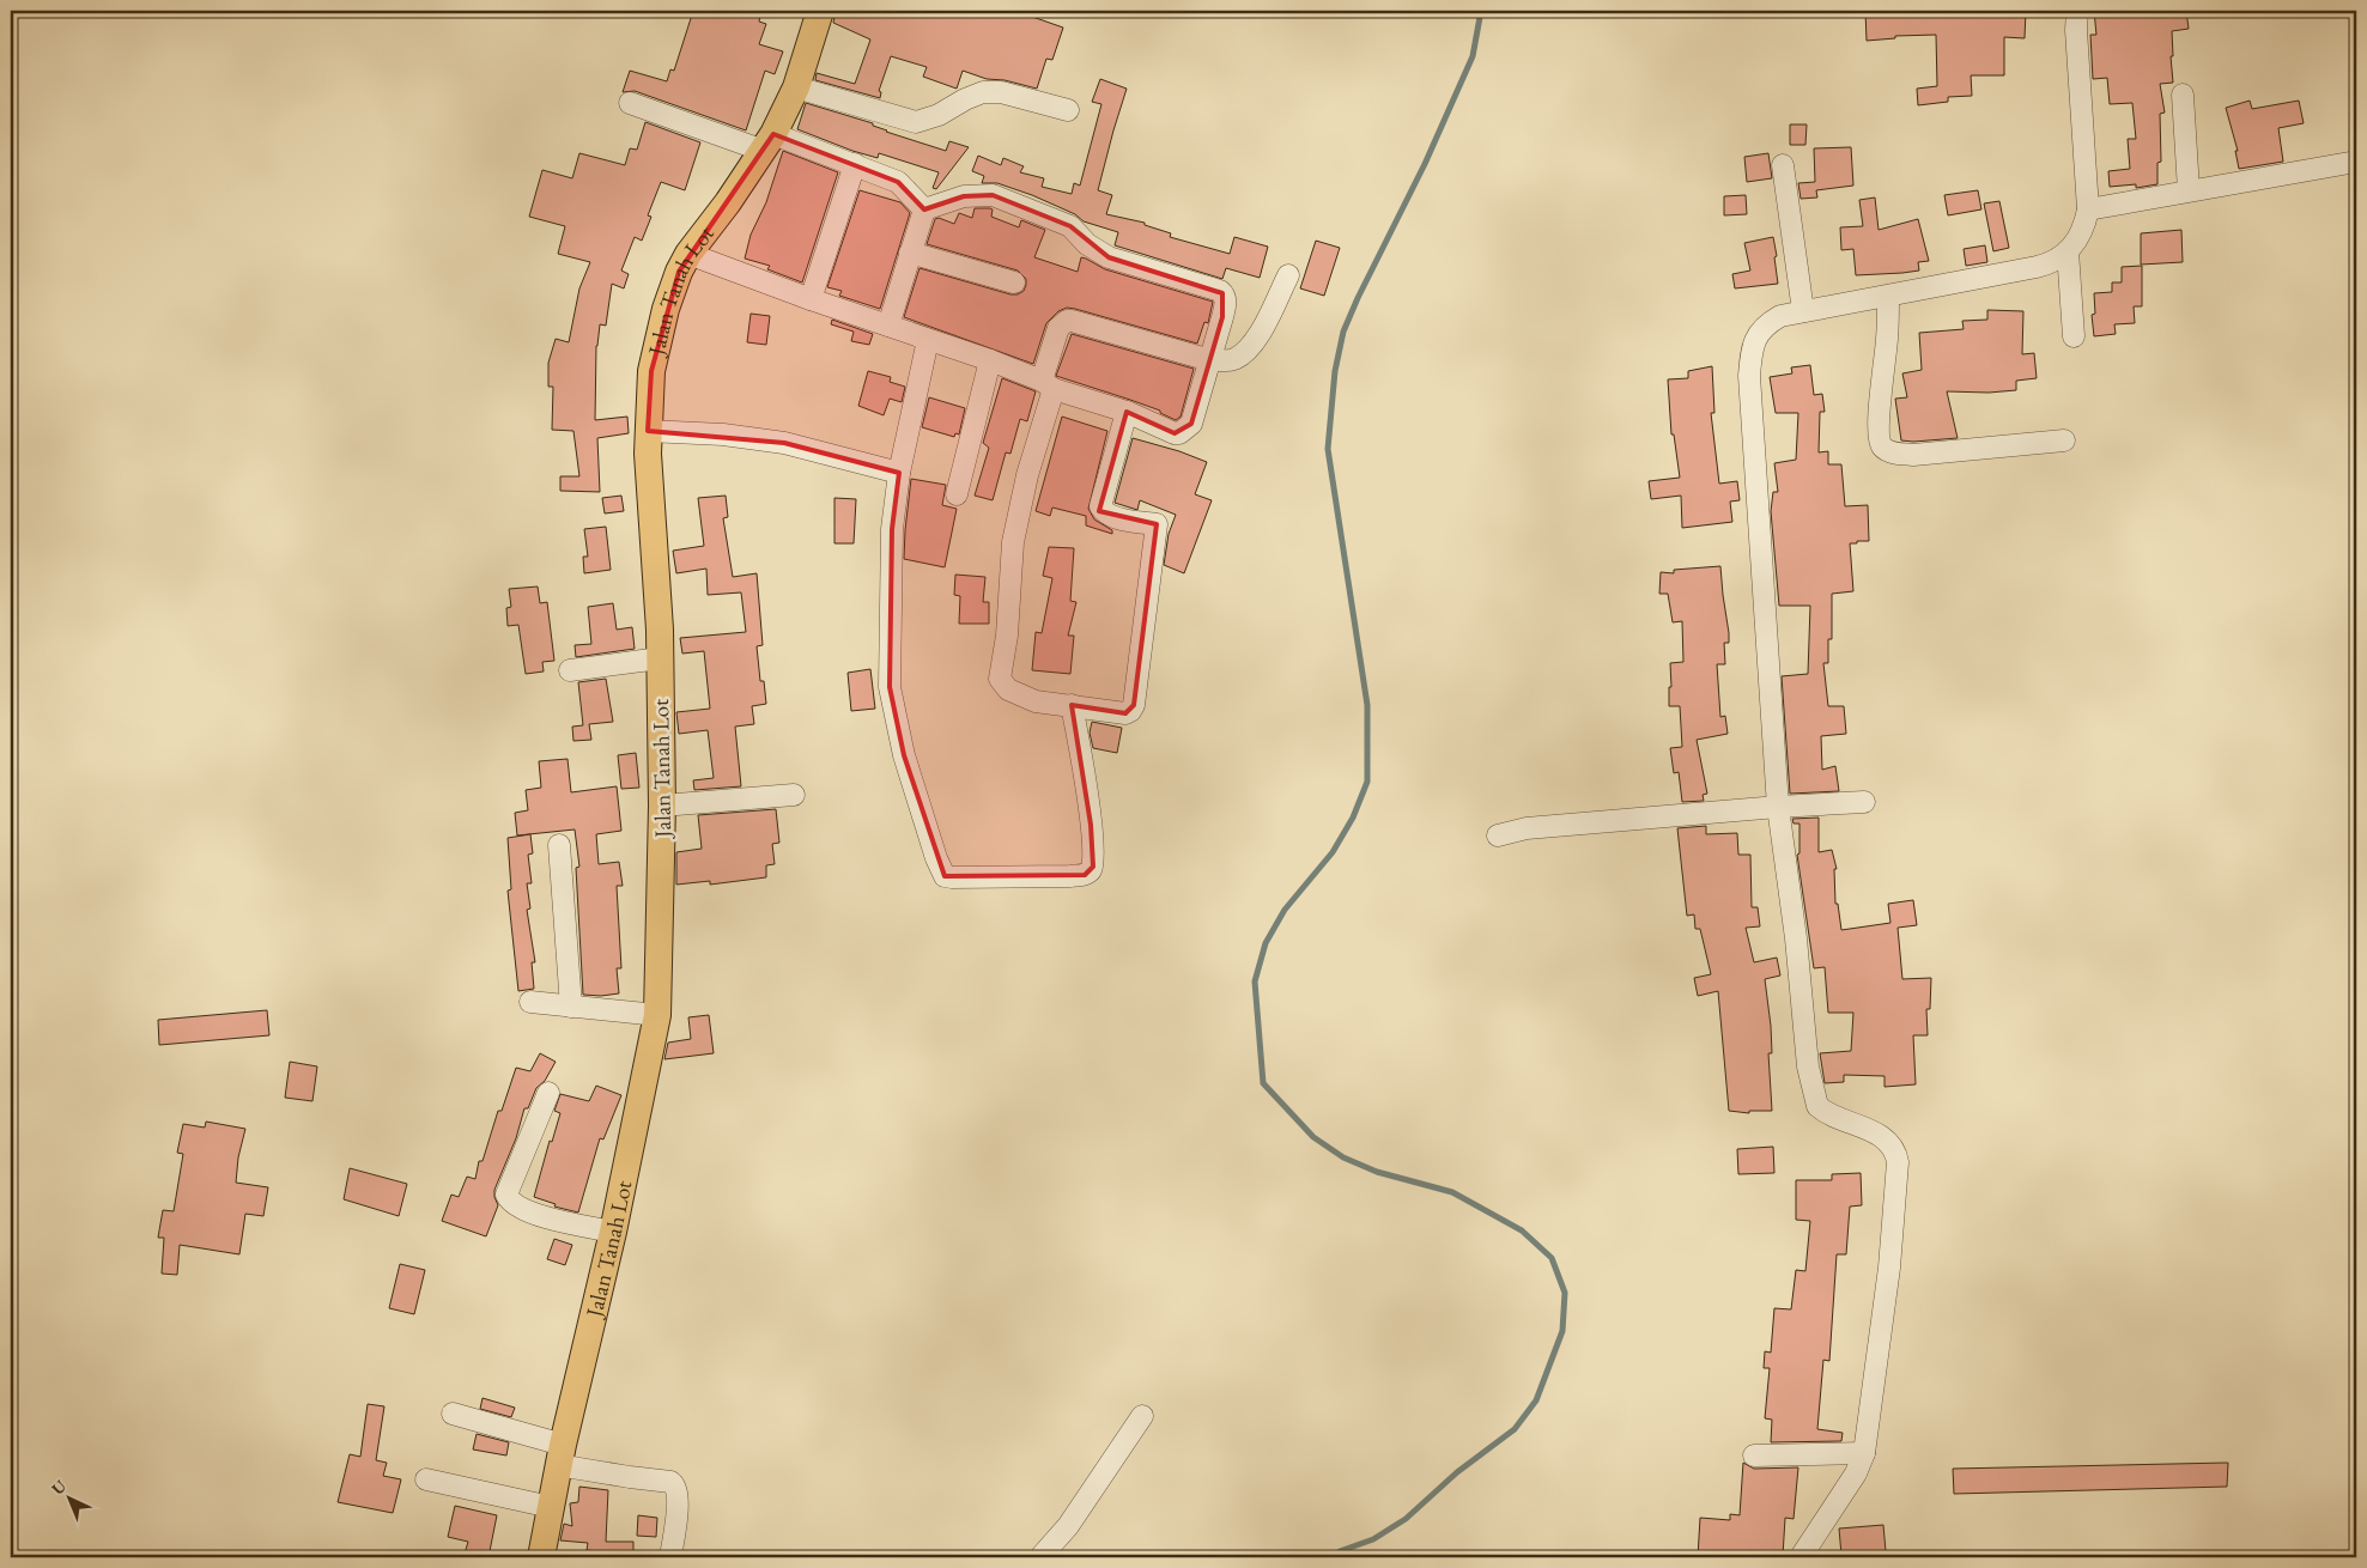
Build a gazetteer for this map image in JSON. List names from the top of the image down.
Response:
{
  "streets": {
    "main road": ["Jalan Tanah Lot"]
  },
  "north": "top left"
}
